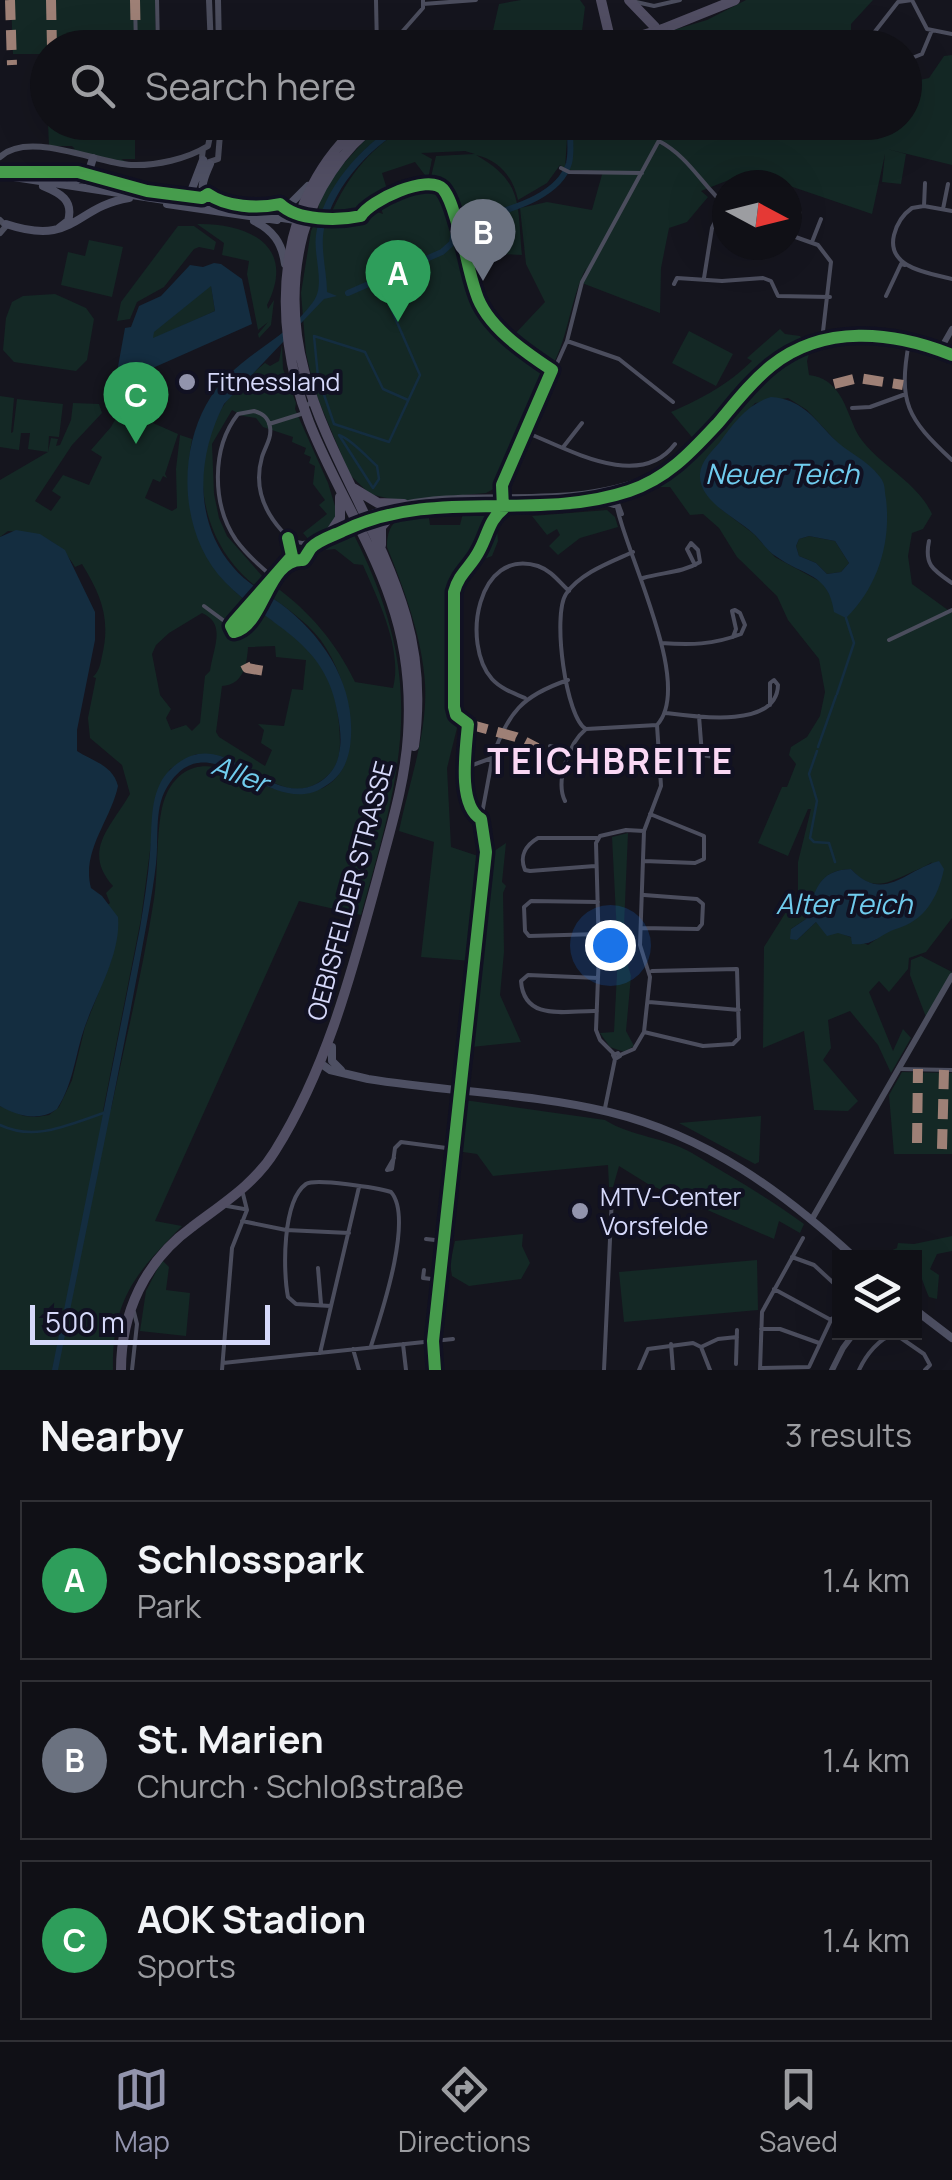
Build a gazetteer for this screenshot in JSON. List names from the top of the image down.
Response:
{
  "streets": {
    "main road": ["OEBISFELDER STRASSE"]
  },
  "districts": ["TEICHBREITE"],
  "water": ["Neuer Teich", "Aller", "Alter Teich"],
  "places": ["Fitnessland", "MTV-Center Vorsfelde"],
  "scale_bar": "500 m",
  "north": "right",
  "page": {
    "search": "Search here",
    "pins": ["B", "A", "C"],
    "scale": "500 m",
    "heading": ["Nearby", "3 results"],
    "list": [
      {
        "mark": "A",
        "name": "Schlosspark",
        "note": "Park",
        "value": "1.4 km"
      },
      {
        "mark": "B",
        "name": "St. Marien",
        "note": "Church · Schloßstraße",
        "value": "1.4 km"
      },
      {
        "mark": "C",
        "name": "AOK Stadion",
        "note": "Sports",
        "value": "1.4 km"
      }
    ],
    "nav": ["Map", "Directions", "Saved"]
  }
}
